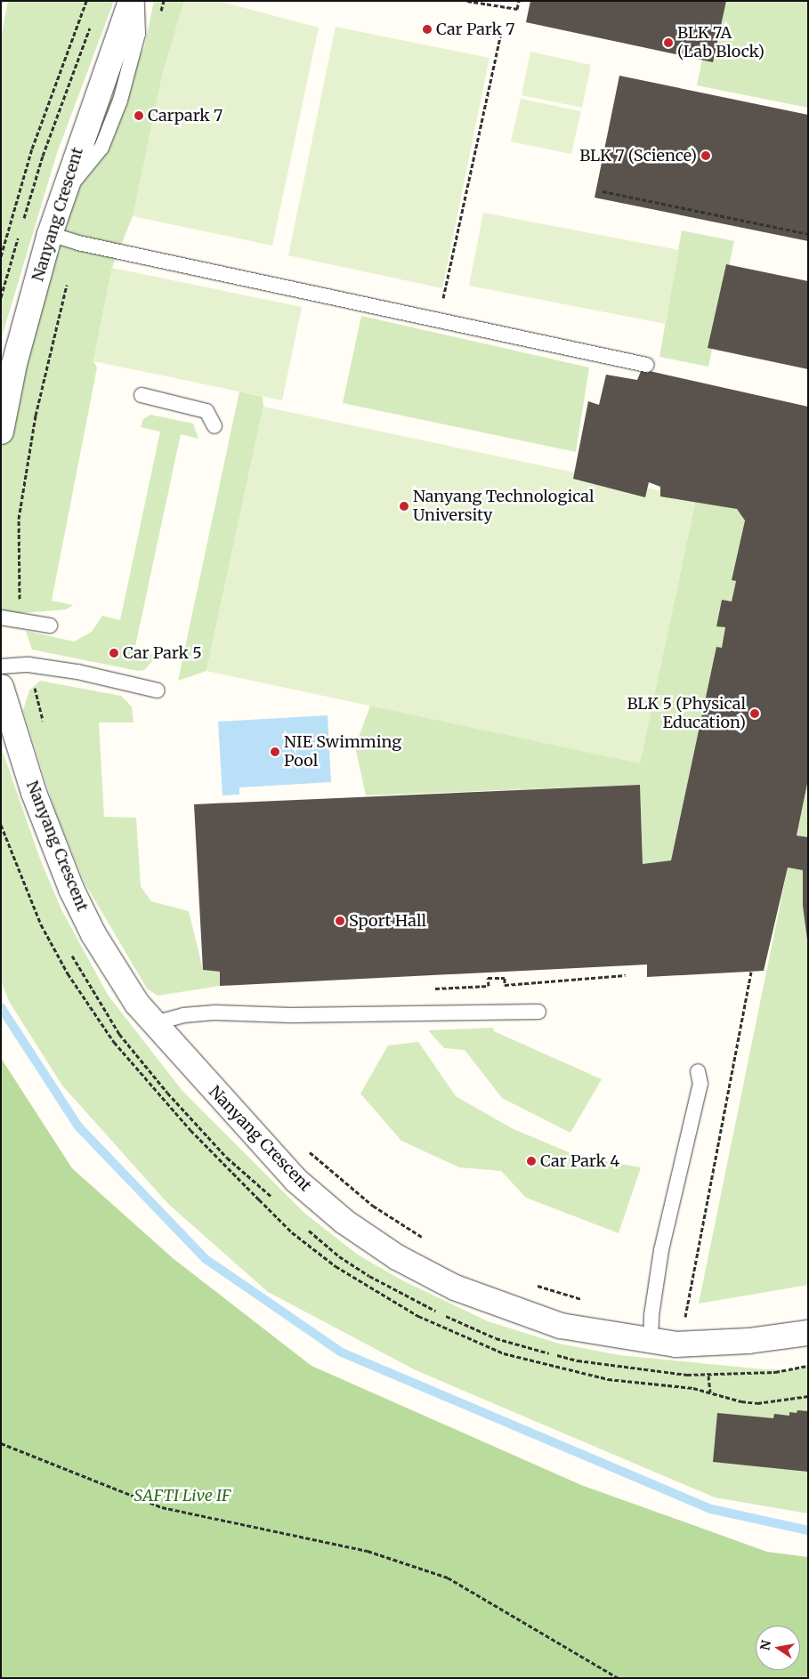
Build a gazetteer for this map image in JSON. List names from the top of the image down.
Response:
{
  "streets": {
    "street": ["Nanyang Crescent"]
  },
  "parks": ["SAFTI Live IF"],
  "places": [
    "Car Park 7",
    "BLK 7A (Lab Block)",
    "Carpark 7",
    "BLK 7 (Science)",
    "Nanyang Technological University",
    "Car Park 5",
    "BLK 5 (Physical Education)",
    "NIE Swimming Pool",
    "Sport Hall",
    "Car Park 4"
  ],
  "north": "left"
}
